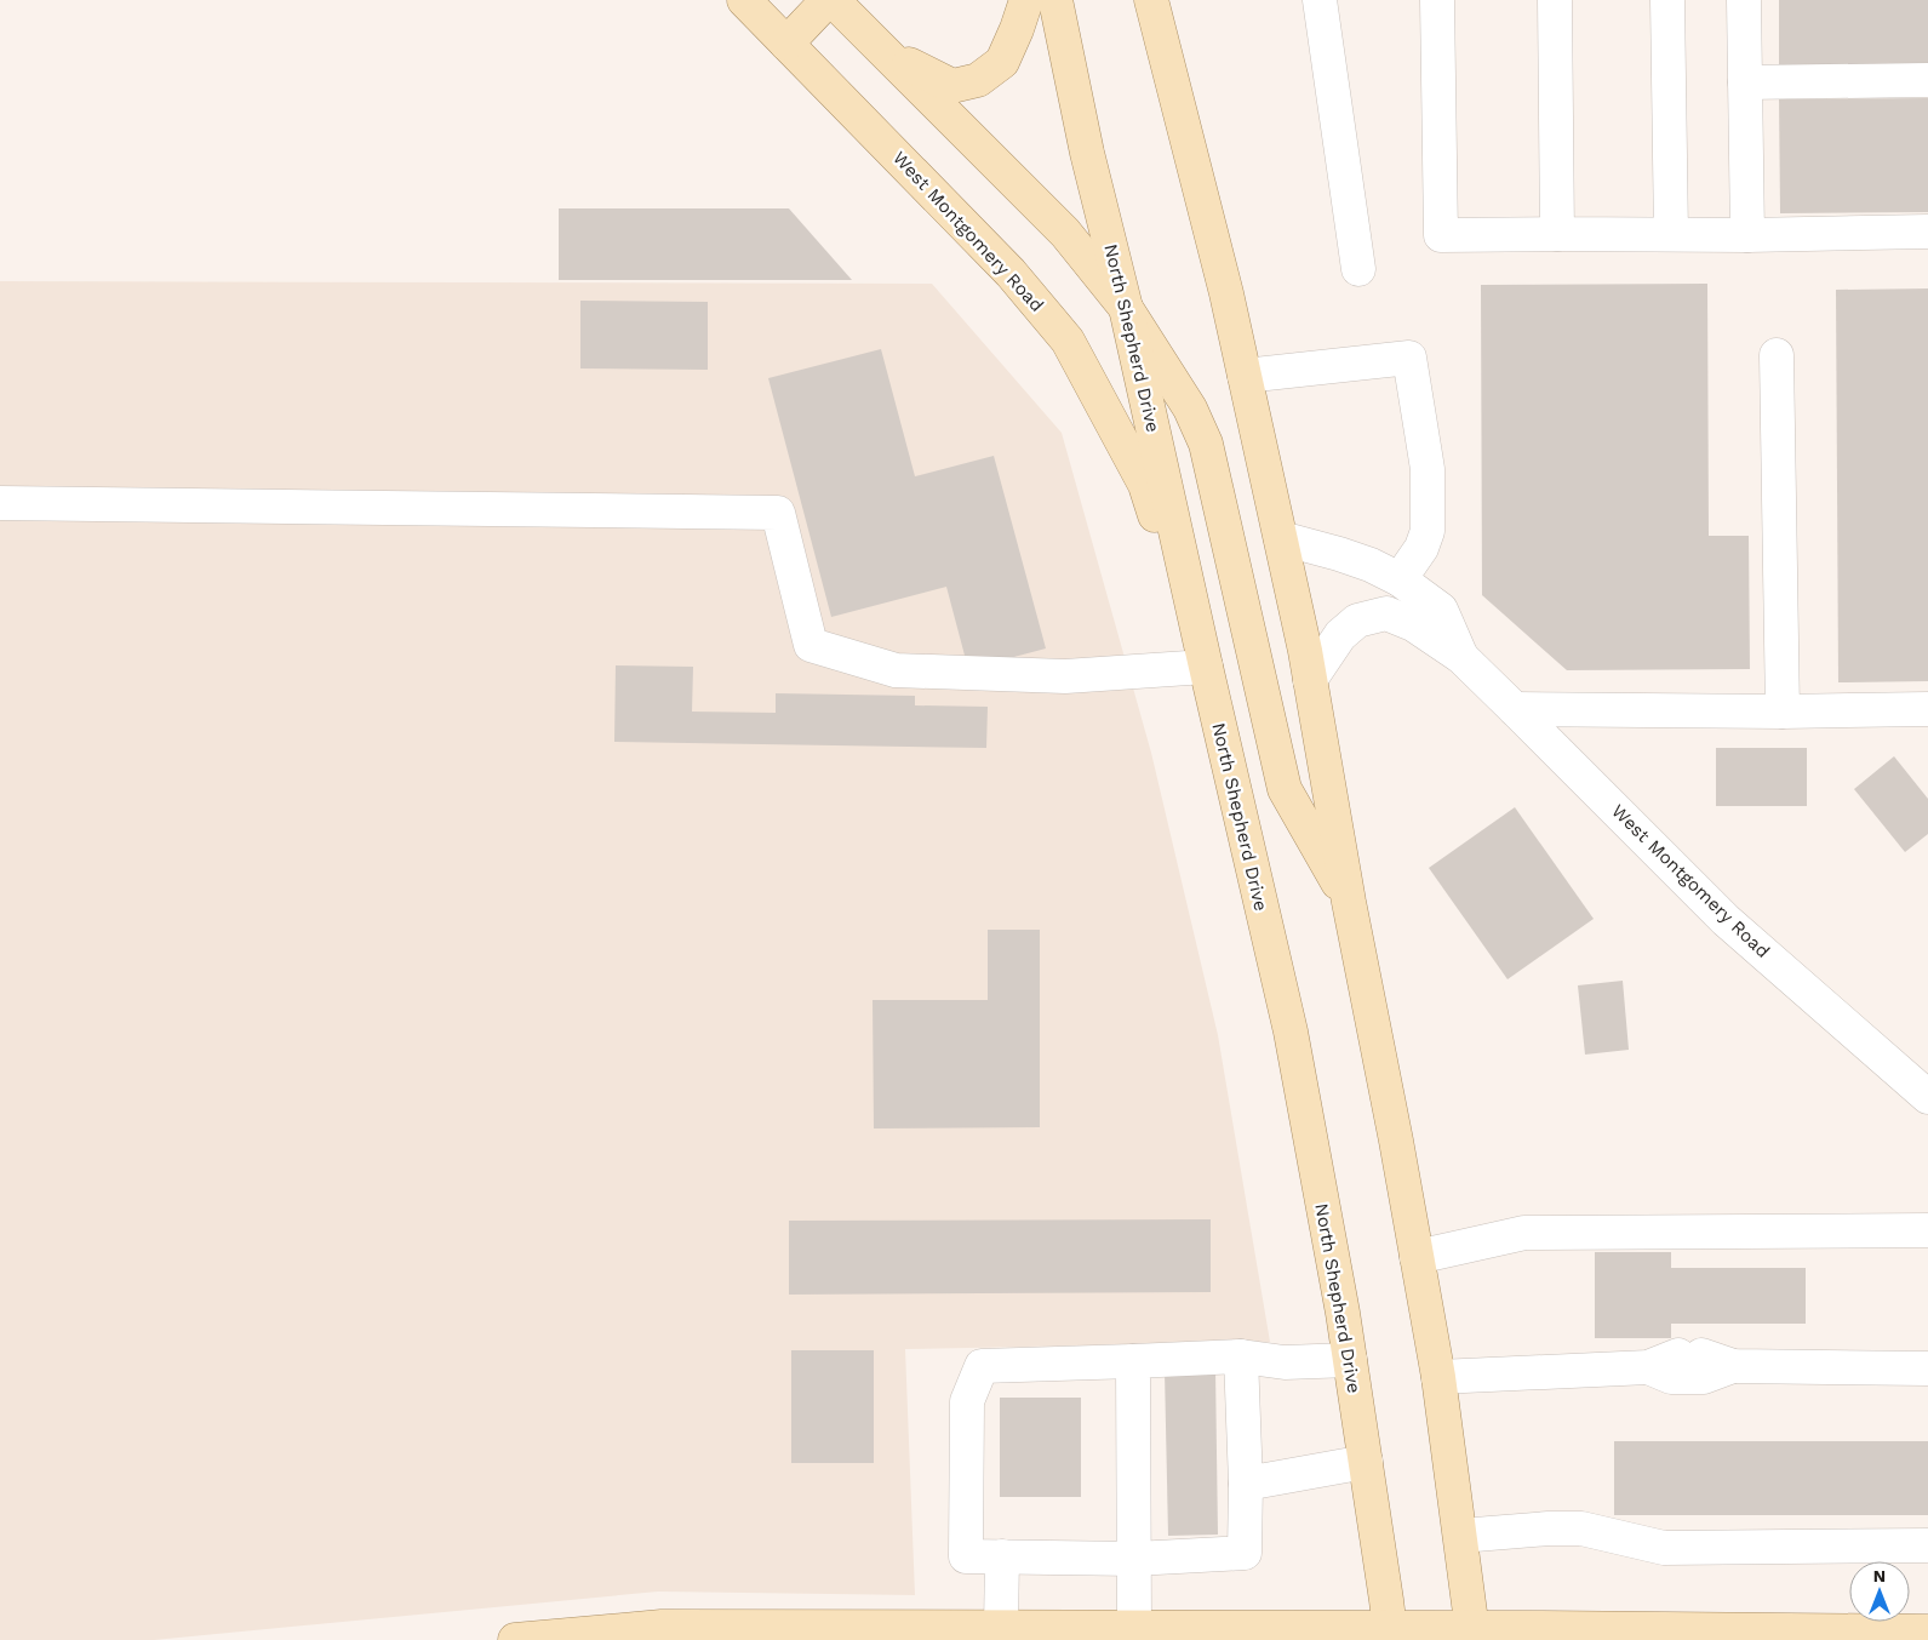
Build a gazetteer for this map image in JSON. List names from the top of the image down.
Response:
{
  "streets": {
    "main road": ["West Montgomery Road", "North Shepherd Drive"]
  },
  "crossings": [
    ["West Montgomery Road", "North Shepherd Drive"]
  ],
  "north": "top"
}
